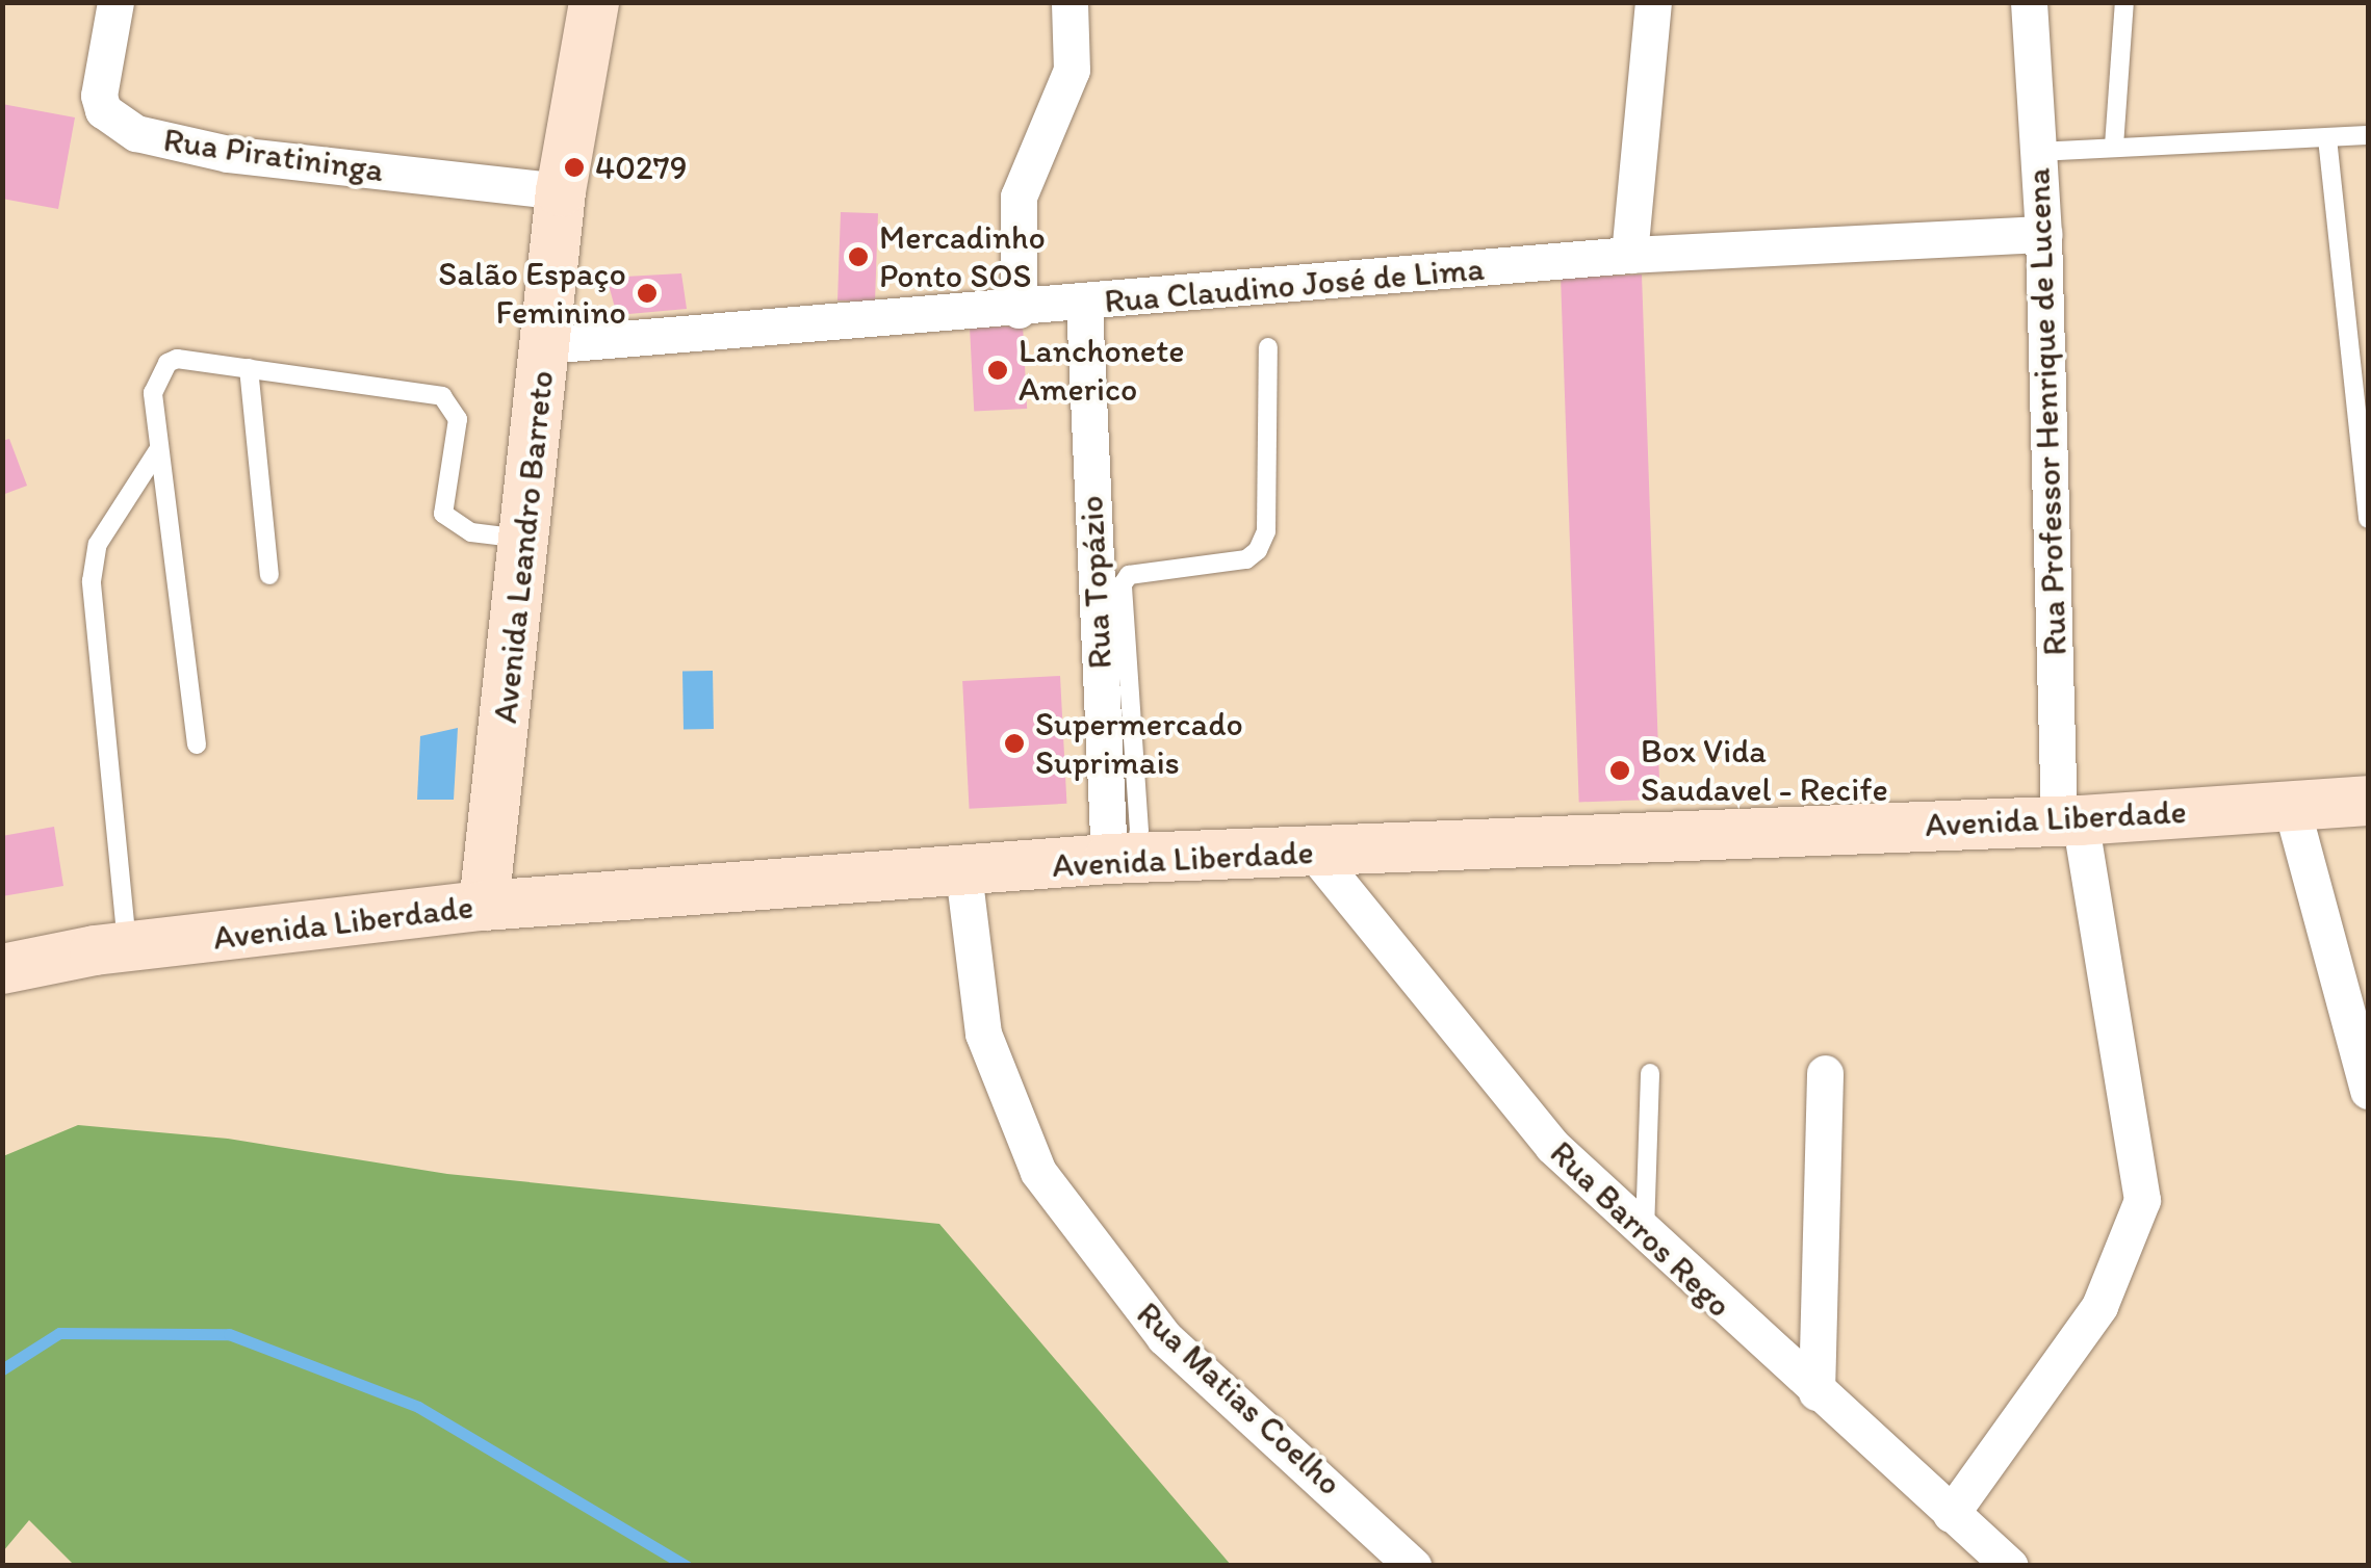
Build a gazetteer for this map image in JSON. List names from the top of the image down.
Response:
{
  "streets": {
    "main road": ["Avenida Leandro Barreto", "Avenida Liberdade"],
    "street": [
      "Rua Piratininga",
      "Rua Claudino José de Lima",
      "Rua Professor Henrique de Lucena",
      "Rua Topázio",
      "Rua Barros Rego",
      "Rua Matias Coelho"
    ]
  },
  "crossings": [
    ["Rua Piratininga", "Avenida Leandro Barreto"],
    ["Rua Claudino José de Lima", "Rua Professor Henrique de Lucena"],
    ["Rua Claudino José de Lima", "Avenida Leandro Barreto"],
    ["Rua Claudino José de Lima", "Rua Topázio"],
    ["Rua Professor Henrique de Lucena", "Avenida Liberdade"],
    ["Rua Professor Henrique de Lucena", "Rua Barros Rego"],
    ["Avenida Leandro Barreto", "Avenida Liberdade"],
    ["Rua Topázio", "Avenida Liberdade"],
    ["Avenida Liberdade", "Rua Barros Rego"],
    ["Avenida Liberdade", "Rua Matias Coelho"]
  ],
  "places": [
    "40279",
    "Mercadinho Ponto SOS",
    "Salão Espaço Feminino",
    "Lanchonete Americo",
    "Supermercado Suprimais",
    "Box Vida Saudavel - Recife"
  ]
}
